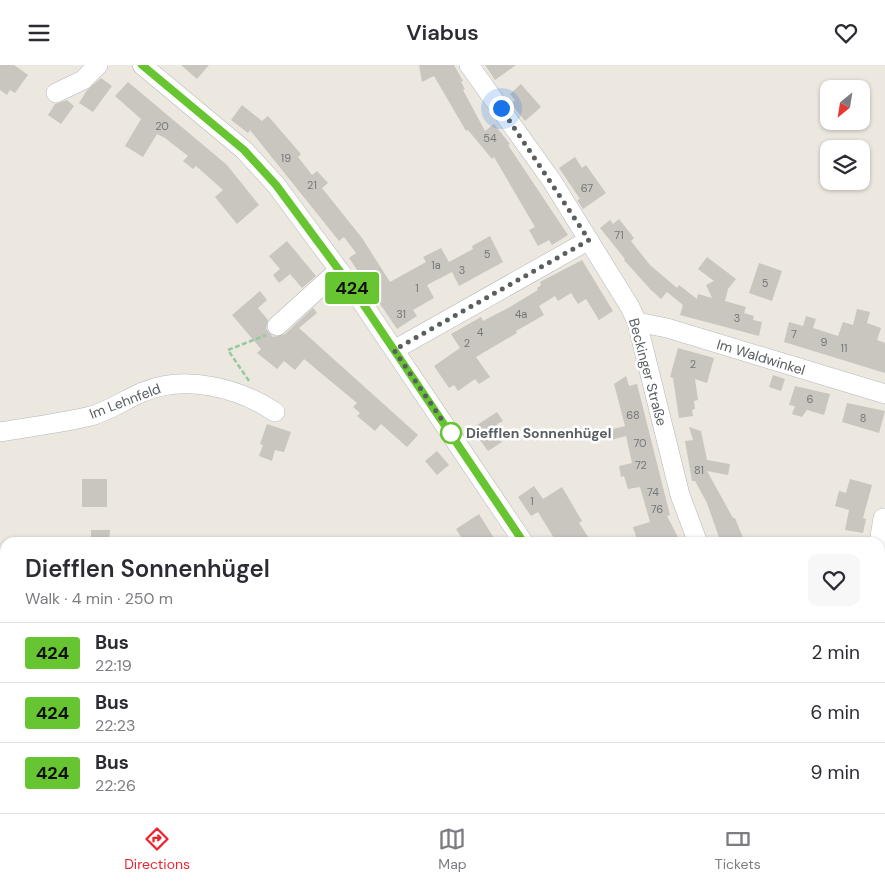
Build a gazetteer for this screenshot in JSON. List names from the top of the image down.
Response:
{
  "streets": {
    "street": ["Im Waldwinkel", "Beckinger Straße", "Im Lehnfeld"]
  },
  "crossings": [
    ["Im Waldwinkel", "Beckinger Straße"]
  ],
  "places": ["Diefflen Sonnenhügel"],
  "lines": ["bus line 424"],
  "house_numbers": [
    "20",
    "54",
    "19",
    "21",
    "67",
    "71",
    "5",
    "1a",
    "3",
    "5",
    "1",
    "31",
    "4a",
    "3",
    "4",
    "7",
    "9",
    "2",
    "11",
    "2",
    "6",
    "68",
    "8",
    "70",
    "72",
    "81",
    "74",
    "1",
    "76"
  ],
  "north": "bottom left",
  "page": {
    "header": "Viabus",
    "on_map": "424",
    "heading": ["Diefflen Sonnenhügel", "Walk · 4 min · 250 m"],
    "list": [
      {
        "mark": "424",
        "name": "Bus",
        "note": "22:19",
        "value": "2 min"
      },
      {
        "mark": "424",
        "name": "Bus",
        "note": "22:23",
        "value": "6 min"
      },
      {
        "mark": "424",
        "name": "Bus",
        "note": "22:26",
        "value": "9 min"
      }
    ],
    "tabs": ["Directions", "Map", "Tickets"]
  }
}
